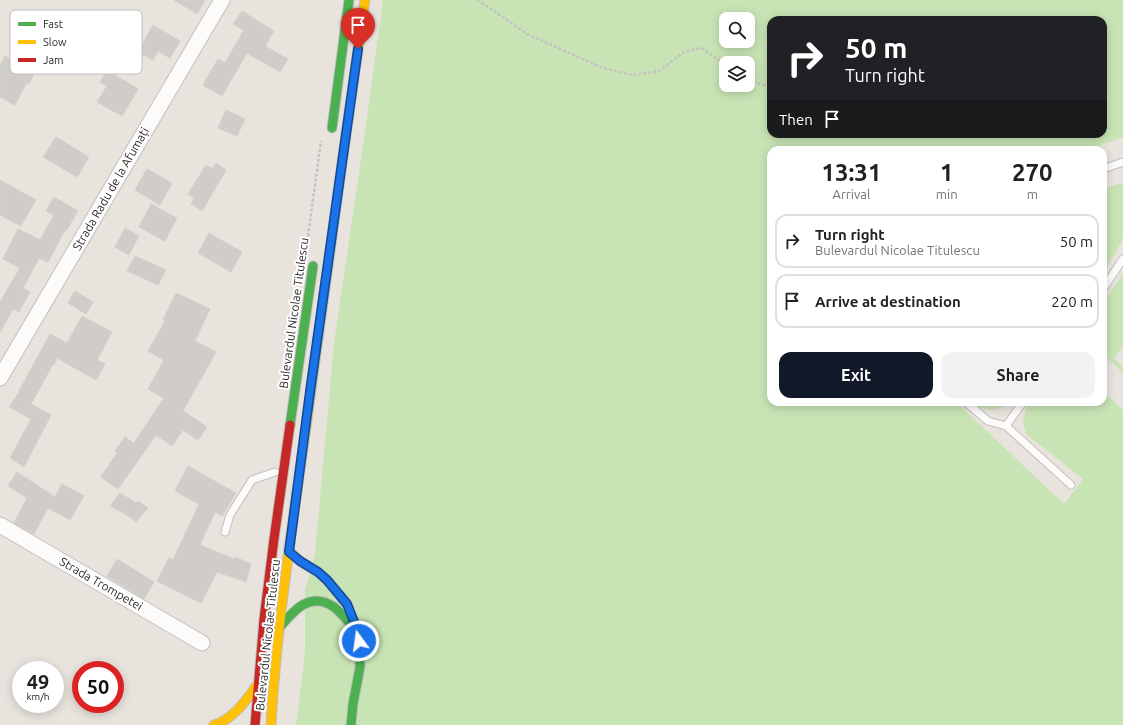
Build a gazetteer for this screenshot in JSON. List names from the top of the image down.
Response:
{
  "streets": {
    "main road": ["Bulevardul Nicolae Titulescu"],
    "street": ["Strada Radu de la Afumați", "Strada Trompetei"]
  },
  "legend": ["Fast", "Slow", "Jam"],
  "page": {
    "turn": ["50 m", "Turn right"],
    "then": "Then",
    "eta": [
      "13:31",
      "Arrival",
      "1",
      "min",
      "270",
      "m"
    ],
    "list": [
      {
        "name": "Turn right",
        "note": "Bulevardul Nicolae Titulescu",
        "value": "50 m"
      },
      {
        "name": "Arrive at destination",
        "value": "220 m"
      }
    ],
    "buttons": ["Exit", "Share"],
    "speed": "49 km/h",
    "limit": "50"
  }
}
